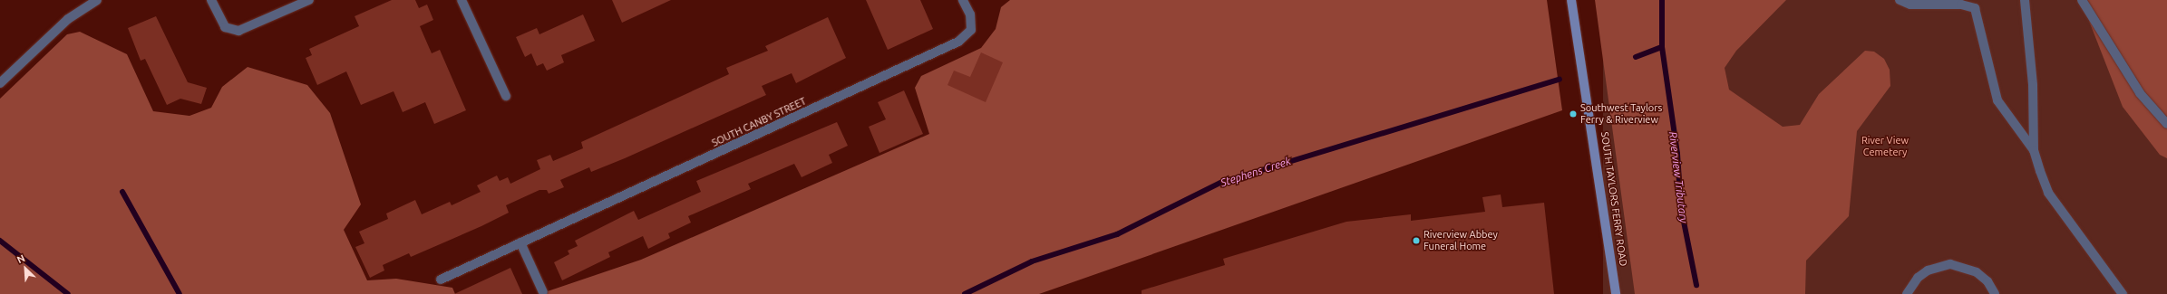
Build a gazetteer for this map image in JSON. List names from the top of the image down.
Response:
{
  "streets": {
    "main road": ["SOUTH TAYLORS FERRY ROAD"],
    "street": ["SOUTH CANBY STREET"]
  },
  "water": ["Stephens Creek", "Riverview Tributary"],
  "parks": ["River View Cemetery"],
  "places": ["Southwest Taylors Ferry & Riverview", "Riverview Abbey Funeral Home"],
  "north": "top left"
}
